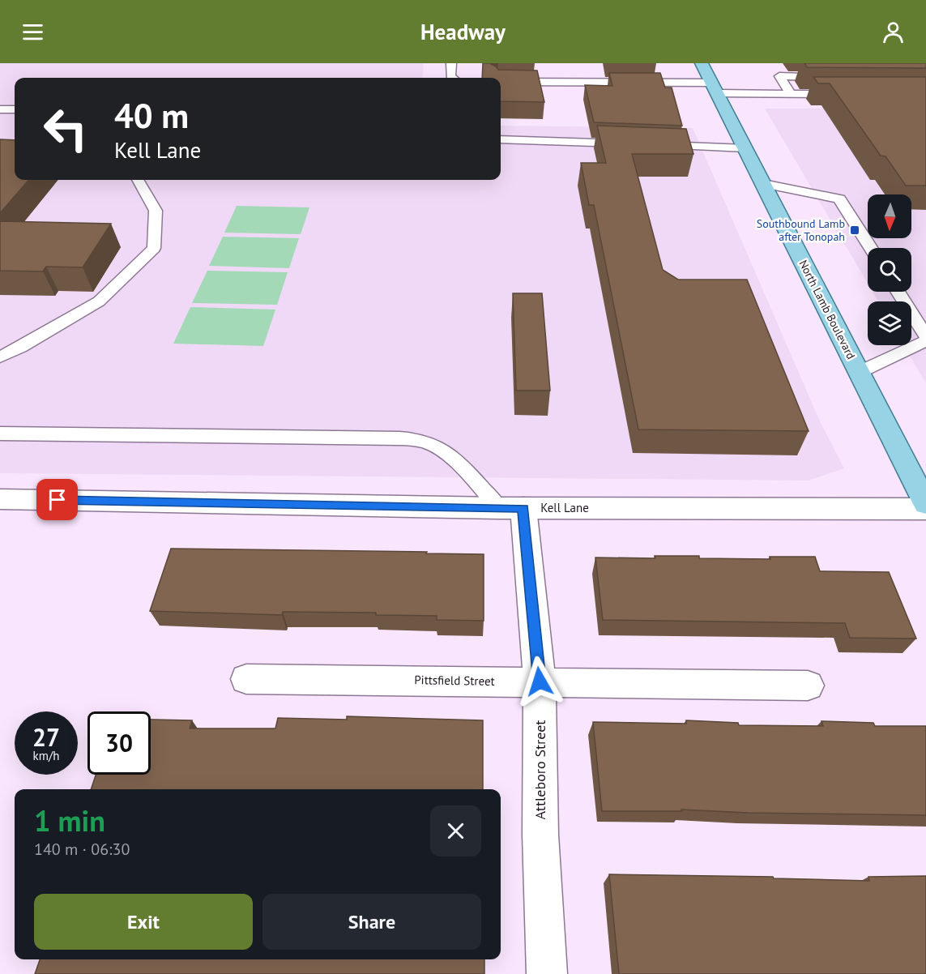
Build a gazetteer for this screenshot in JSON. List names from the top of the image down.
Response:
{
  "streets": {
    "main road": ["North Lamb Boulevard"],
    "street": ["Kell Lane", "Pittsfield Street", "Attleboro Street"]
  },
  "crossings": [
    ["Kell Lane", "Attleboro Street"],
    ["Pittsfield Street", "Attleboro Street"]
  ],
  "places": {
    "transit": ["Southbound Lamb after Tonopah"]
  },
  "north": "bottom",
  "page": {
    "header": "Headway",
    "turn": ["40 m", "Kell Lane"],
    "speed": "27 km/h",
    "limit": "30",
    "heading": ["1 min", "140 m · 06:30"],
    "buttons": ["Exit", "Share"]
  }
}
